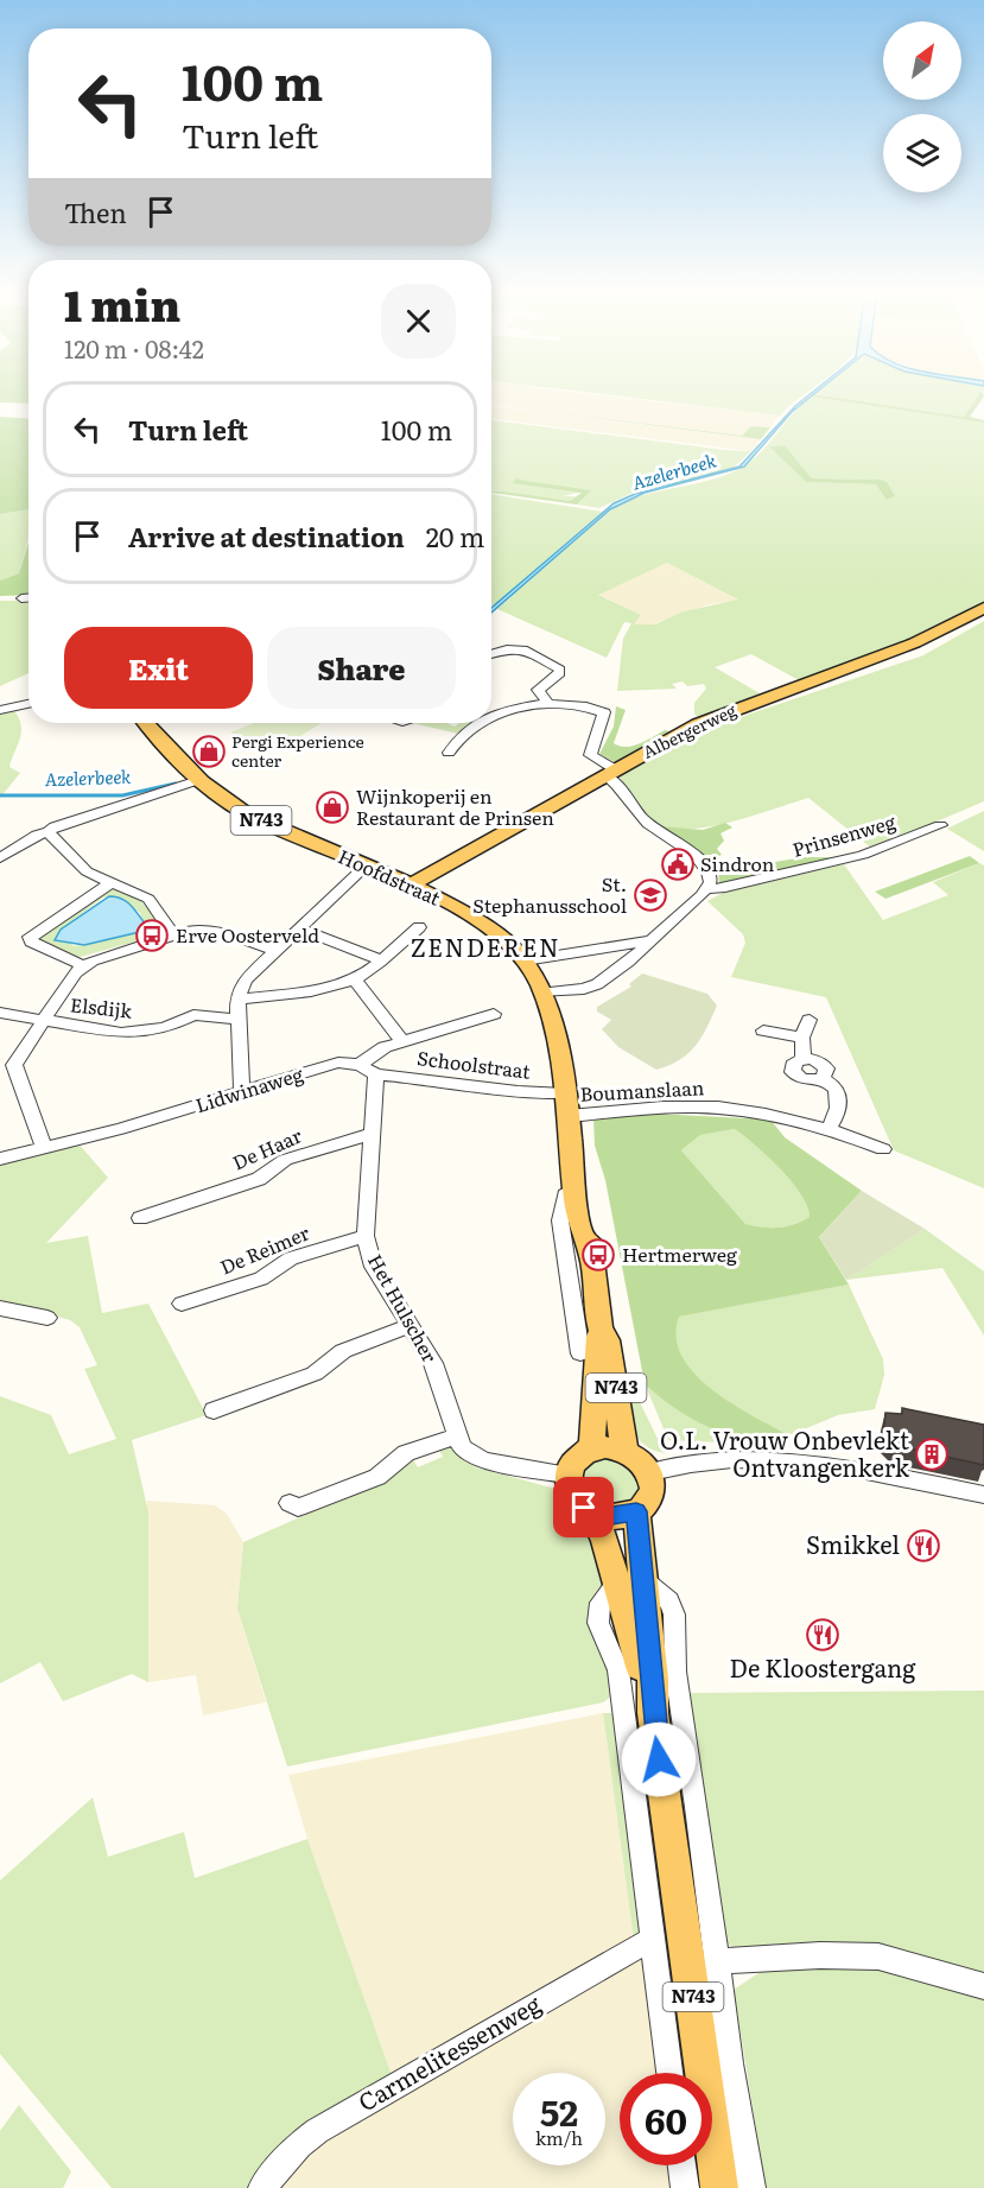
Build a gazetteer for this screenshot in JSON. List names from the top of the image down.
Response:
{
  "streets": {
    "main road": ["Albergerweg", "N743", "Hoofdstraat"],
    "street": [
      "Prinsenweg",
      "Elsdijk",
      "Schoolstraat",
      "Lidwinaweg",
      "Boumanslaan",
      "De Haar",
      "De Reimer",
      "Het Hulscher",
      "Carmelitessenweg"
    ]
  },
  "crossings": [
    ["Albergerweg", "Hoofdstraat"],
    ["N743", "Hoofdstraat"],
    ["N743", "Het Hulscher"],
    ["Hoofdstraat", "Schoolstraat"],
    ["Hoofdstraat", "Boumanslaan"],
    ["Hoofdstraat", "Het Hulscher"],
    ["Schoolstraat", "Het Hulscher"],
    ["De Haar", "Het Hulscher"],
    ["De Reimer", "Het Hulscher"]
  ],
  "districts": ["ZENDEREN"],
  "water": ["Azelerbeek"],
  "places": {
    "shop": ["Pergi Experience center", "Wijnkoperij en Restaurant de Prinsen"],
    "public building": ["Sindron"],
    "school or university": ["St. Stephanusschool"],
    "bus stop": ["Erve Oosterveld", "Hertmerweg"],
    "building": ["O.L. Vrouw Onbevlekt Ontvangenkerk"],
    "restaurant": ["Smikkel", "De Kloostergang"]
  },
  "north": "top right",
  "page": {
    "turn": ["100 m", "Turn left"],
    "then": "Then",
    "heading": ["1 min", "120 m · 08:42"],
    "list": [
      {
        "name": "Turn left",
        "value": "100 m"
      },
      {
        "name": "Arrive at destination",
        "value": "20 m"
      }
    ],
    "buttons": ["Exit", "Share"],
    "speed": "52 km/h",
    "limit": "60"
  }
}
